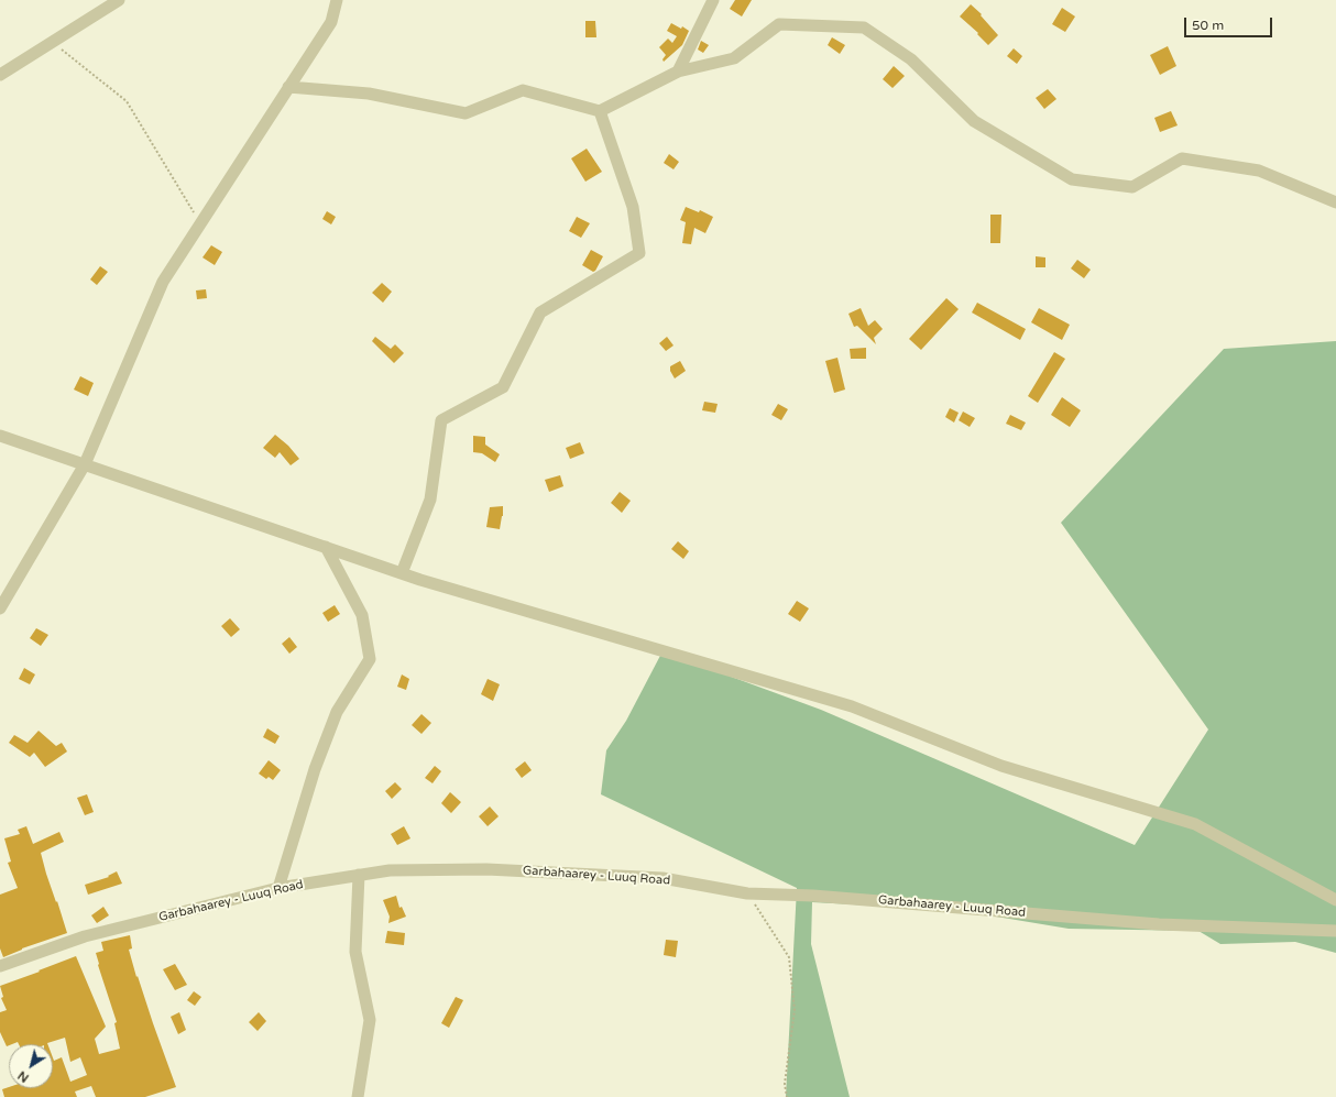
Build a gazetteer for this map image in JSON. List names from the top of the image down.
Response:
{
  "streets": {
    "street": ["Garbahaarey - Luuq Road"]
  },
  "scale_bar": "50 m",
  "north": "bottom left"
}
